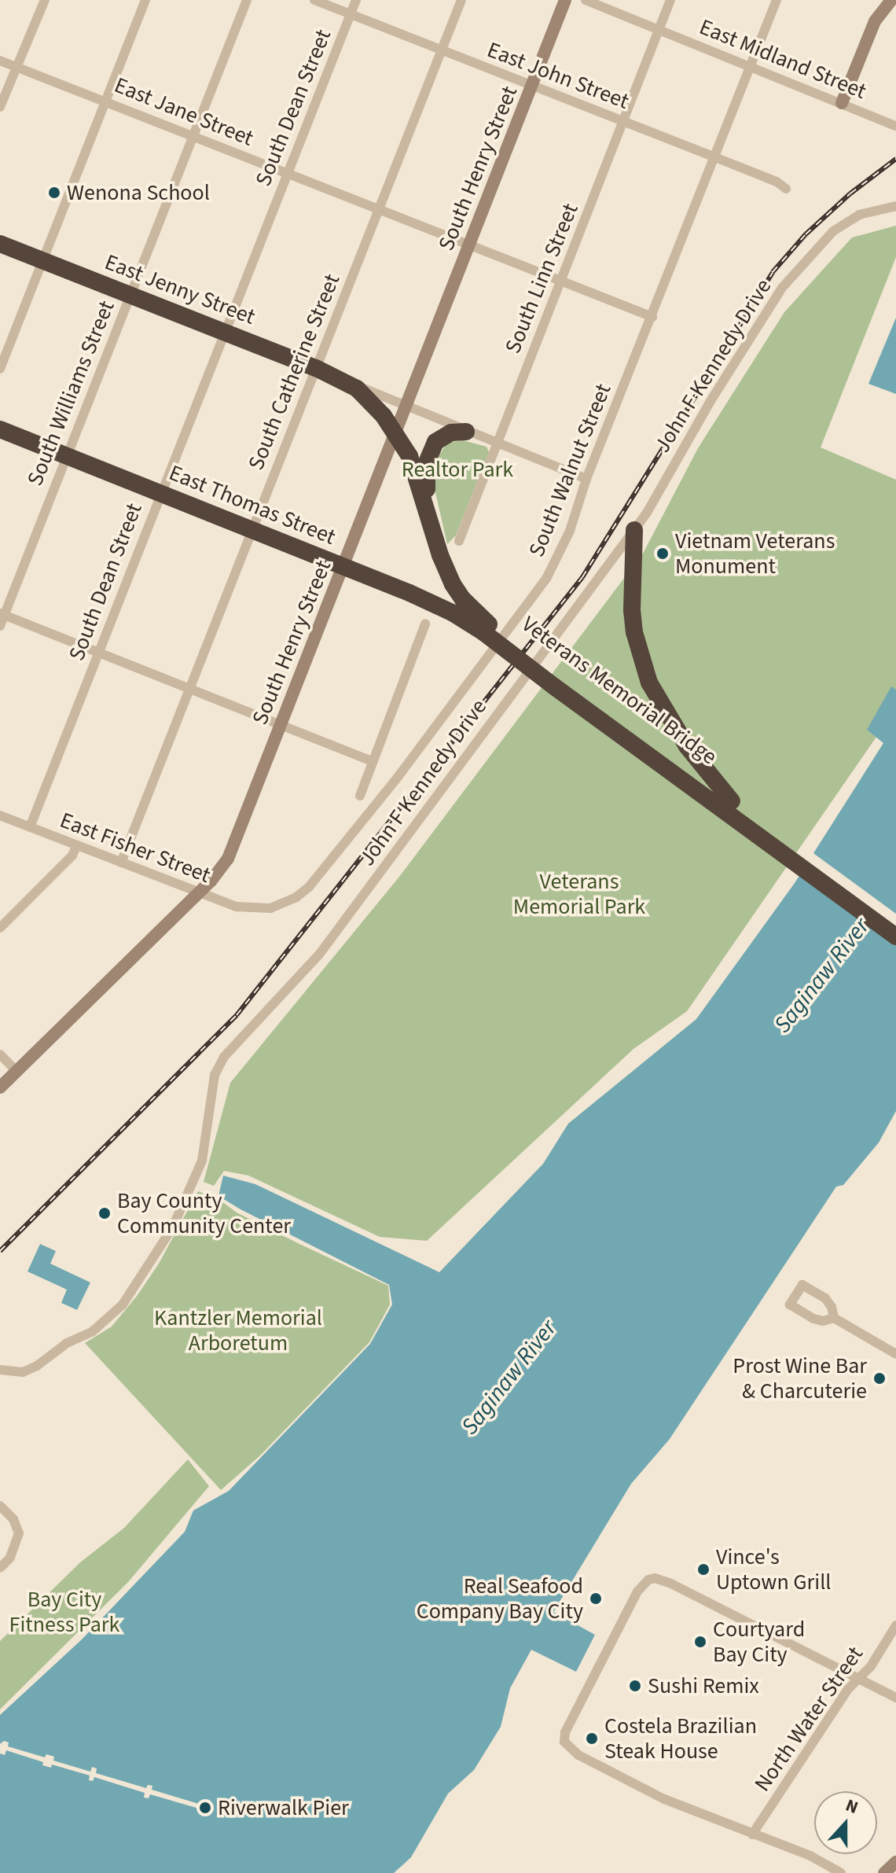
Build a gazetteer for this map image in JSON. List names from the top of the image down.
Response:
{
  "streets": {
    "highway": ["East Jenny Street", "East Thomas Street", "Veterans Memorial Bridge"],
    "street": [
      "East Midland Street",
      "East John Street",
      "South Dean Street",
      "East Jane Street",
      "South Henry Street",
      "South Linn Street",
      "John F Kennedy Drive",
      "South Catherine Street",
      "South Williams Street",
      "South Walnut Street",
      "East Fisher Street",
      "North Water Street"
    ]
  },
  "crossings": [
    ["East Midland Street", "South Linn Street"],
    ["East Midland Street", "South Walnut Street"],
    ["East John Street", "South Dean Street"],
    ["East John Street", "South Henry Street"],
    ["East John Street", "South Linn Street"],
    ["East John Street", "South Catherine Street"],
    ["East John Street", "South Walnut Street"],
    ["South Dean Street", "East Jane Street"],
    ["South Dean Street", "East Jenny Street"],
    ["South Dean Street", "East Thomas Street"],
    ["South Dean Street", "East Fisher Street"],
    ["East Jane Street", "South Henry Street"],
    ["East Jane Street", "South Linn Street"],
    ["East Jane Street", "South Catherine Street"],
    ["East Jane Street", "South Williams Street"],
    ["East Jane Street", "South Walnut Street"],
    ["South Henry Street", "East Jenny Street"],
    ["South Henry Street", "East Thomas Street"],
    ["South Henry Street", "Veterans Memorial Bridge"],
    ["South Henry Street", "East Fisher Street"],
    ["South Linn Street", "East Jenny Street"],
    ["East Jenny Street", "South Catherine Street"],
    ["East Jenny Street", "South Williams Street"],
    ["East Jenny Street", "South Walnut Street"],
    ["East Jenny Street", "Veterans Memorial Bridge"],
    ["South Catherine Street", "East Thomas Street"],
    ["South Catherine Street", "East Fisher Street"],
    ["South Williams Street", "East Thomas Street"],
    ["South Walnut Street", "East Fisher Street"],
    ["East Thomas Street", "Veterans Memorial Bridge"]
  ],
  "water": ["Saginaw River"],
  "parks": [
    "Realtor Park",
    "Veterans Memorial Park",
    "Kantzler Memorial Arboretum",
    "Bay City Fitness Park"
  ],
  "places": [
    "Wenona School",
    "Vietnam Veterans Monument",
    "Bay County Community Center",
    "Prost Wine Bar & Charcuterie",
    "Vince's Uptown Grill",
    "Real Seafood Company Bay City",
    "Courtyard Bay City",
    "Sushi Remix",
    "Costela Brazilian Steak House",
    "Riverwalk Pier"
  ],
  "north": "top"
}
